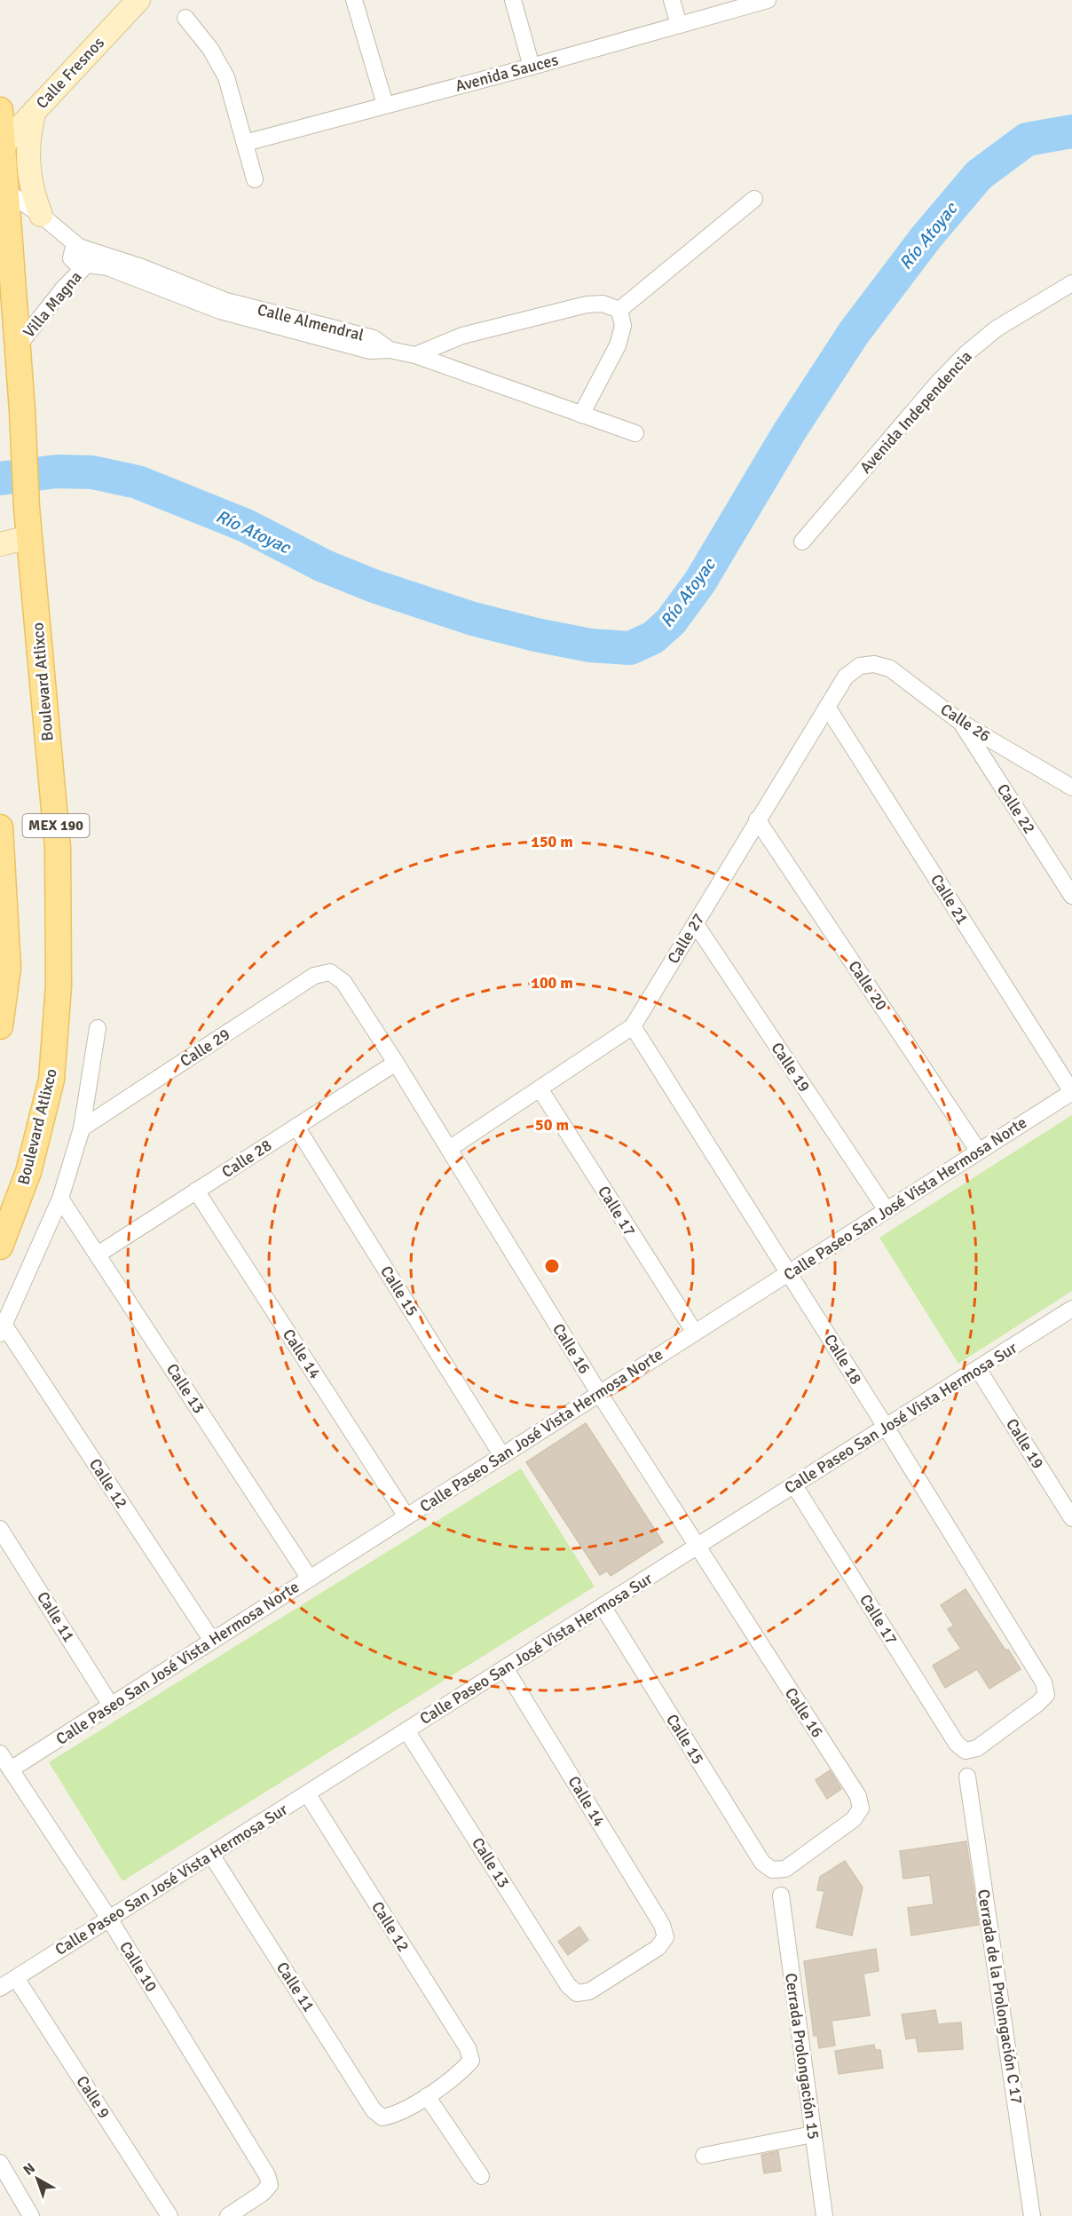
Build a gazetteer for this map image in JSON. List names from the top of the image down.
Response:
{
  "streets": {
    "main road": ["Calle Fresnos", "Boulevard Atlixco", "MEX 190"],
    "street": [
      "Avenida Sauces",
      "Villa Magna",
      "Calle Almendral",
      "Avenida Independencia",
      "Calle 26",
      "Calle 22",
      "Calle 21",
      "Calle 27",
      "Calle 20",
      "Calle 29",
      "Calle 19",
      "Calle 28",
      "Calle Paseo San José Vista Hermosa Norte",
      "Calle 17",
      "Calle 15",
      "Calle 16",
      "Calle 14",
      "Calle 18",
      "Calle 13",
      "Calle Paseo San José Vista Hermosa Sur",
      "Calle 12",
      "Calle 11",
      "Calle 10",
      "Cerrada de la Prolongación C 17",
      "Cerrada Prolongación 15",
      "Calle 9"
    ]
  },
  "crossings": [
    ["Calle Fresnos", "Boulevard Atlixco"],
    ["Villa Magna", "Calle Almendral"],
    ["Villa Magna", "Boulevard Atlixco"],
    ["Calle Almendral", "Boulevard Atlixco"],
    ["Calle 26", "Calle 22"],
    ["Calle 26", "Calle 27"],
    ["Calle 21", "Calle 27"],
    ["Calle 21", "Calle Paseo San José Vista Hermosa Norte"],
    ["Calle 27", "Calle 20"],
    ["Calle 27", "Calle 19"],
    ["Calle 27", "Calle 17"],
    ["Calle 27", "Calle 16"],
    ["Calle 27", "Calle 18"],
    ["Calle 20", "Calle Paseo San José Vista Hermosa Norte"],
    ["Calle 29", "Calle 16"],
    ["Calle 19", "Calle Paseo San José Vista Hermosa Norte"],
    ["Calle 19", "Calle Paseo San José Vista Hermosa Sur"],
    ["Calle 28", "Calle 15"],
    ["Calle 28", "Calle 16"],
    ["Calle 28", "Calle 14"],
    ["Calle 28", "Calle 13"],
    ["Calle Paseo San José Vista Hermosa Norte", "Calle 17"],
    ["Calle Paseo San José Vista Hermosa Norte", "Calle 15"],
    ["Calle Paseo San José Vista Hermosa Norte", "Calle 16"],
    ["Calle Paseo San José Vista Hermosa Norte", "Calle 14"],
    ["Calle Paseo San José Vista Hermosa Norte", "Calle 18"],
    ["Calle Paseo San José Vista Hermosa Norte", "Calle 13"],
    ["Calle Paseo San José Vista Hermosa Norte", "Calle 12"],
    ["Calle Paseo San José Vista Hermosa Norte", "Calle 11"],
    ["Calle Paseo San José Vista Hermosa Norte", "Calle 10"],
    ["Calle 17", "Calle 18"],
    ["Calle 17", "Calle Paseo San José Vista Hermosa Sur"],
    ["Calle 15", "Calle 16"],
    ["Calle 15", "Calle Paseo San José Vista Hermosa Sur"],
    ["Calle 16", "Calle Paseo San José Vista Hermosa Sur"],
    ["Calle 14", "Calle 13"],
    ["Calle 14", "Calle Paseo San José Vista Hermosa Sur"],
    ["Calle 18", "Calle Paseo San José Vista Hermosa Sur"],
    ["Calle 13", "Calle Paseo San José Vista Hermosa Sur"],
    ["Calle Paseo San José Vista Hermosa Sur", "Calle 12"],
    ["Calle Paseo San José Vista Hermosa Sur", "Calle 11"],
    ["Calle Paseo San José Vista Hermosa Sur", "Calle 10"],
    ["Calle Paseo San José Vista Hermosa Sur", "Calle 9"],
    ["Calle 12", "Calle 11"]
  ],
  "water": ["Río Atoyac"],
  "north": "top left",
  "rings": ["150 m", "100 m", "50 m"]
}
